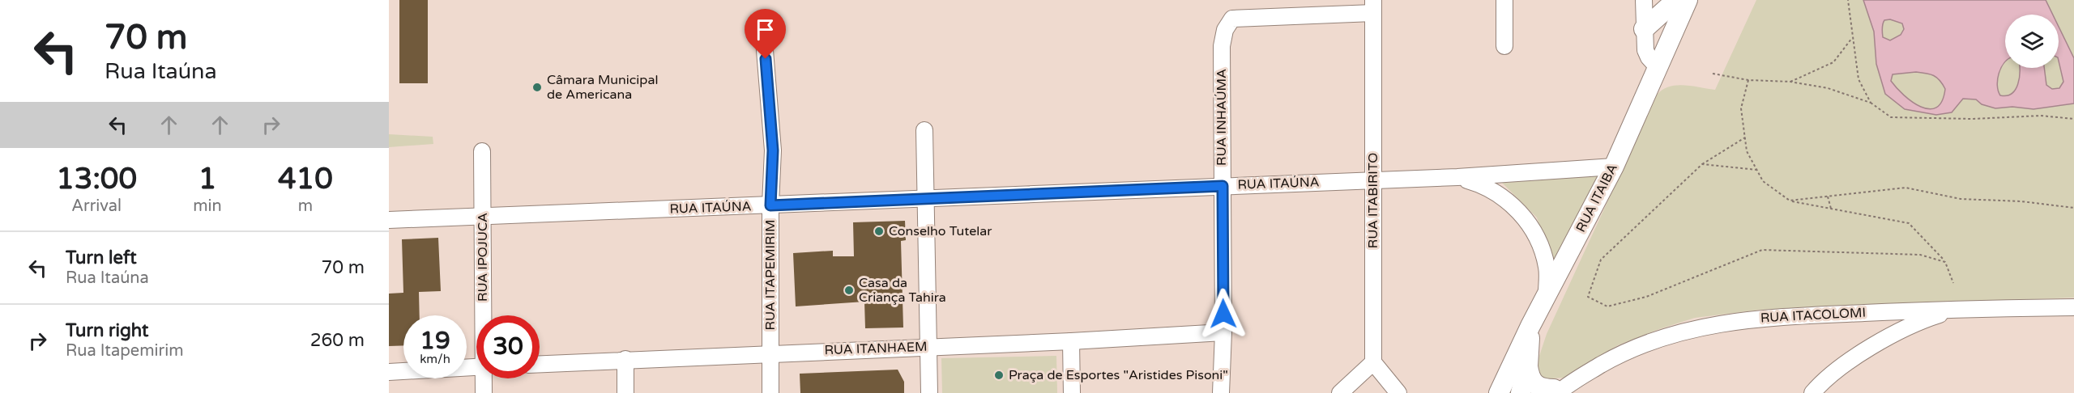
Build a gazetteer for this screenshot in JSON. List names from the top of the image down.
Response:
{
  "streets": {
    "main road": ["RUA ITAIBA"],
    "street": [
      "RUA INHAÚMA",
      "RUA ITAÚNA",
      "RUA ITABIRITO",
      "RUA IPOJUCA",
      "RUA ITAPEMIRIM",
      "RUA ITACOLOMI",
      "RUA ITANHAEM"
    ]
  },
  "crossings": [
    ["RUA INHAÚMA", "RUA ITAÚNA"],
    ["RUA INHAÚMA", "RUA ITABIRITO"],
    ["RUA INHAÚMA", "RUA ITANHAEM"],
    ["RUA ITAÚNA", "RUA ITAIBA"],
    ["RUA ITAÚNA", "RUA ITABIRITO"],
    ["RUA ITAÚNA", "RUA IPOJUCA"],
    ["RUA ITAÚNA", "RUA ITAPEMIRIM"],
    ["RUA ITAPEMIRIM", "RUA ITANHAEM"]
  ],
  "places": [
    "Câmara Municipal de Americana",
    "Conselho Tutelar",
    "Casa da Criança Tahira",
    "Praça de Esportes \"Aristides Pisoni\""
  ],
  "page": {
    "turn": ["70 m", "Rua Itaúna"],
    "eta": [
      "13:00",
      "Arrival",
      "1",
      "min",
      "410",
      "m"
    ],
    "list": [
      {
        "name": "Turn left",
        "note": "Rua Itaúna",
        "value": "70 m"
      },
      {
        "name": "Turn right",
        "note": "Rua Itapemirim",
        "value": "260 m"
      }
    ],
    "speed": "19 km/h",
    "limit": "30"
  }
}
